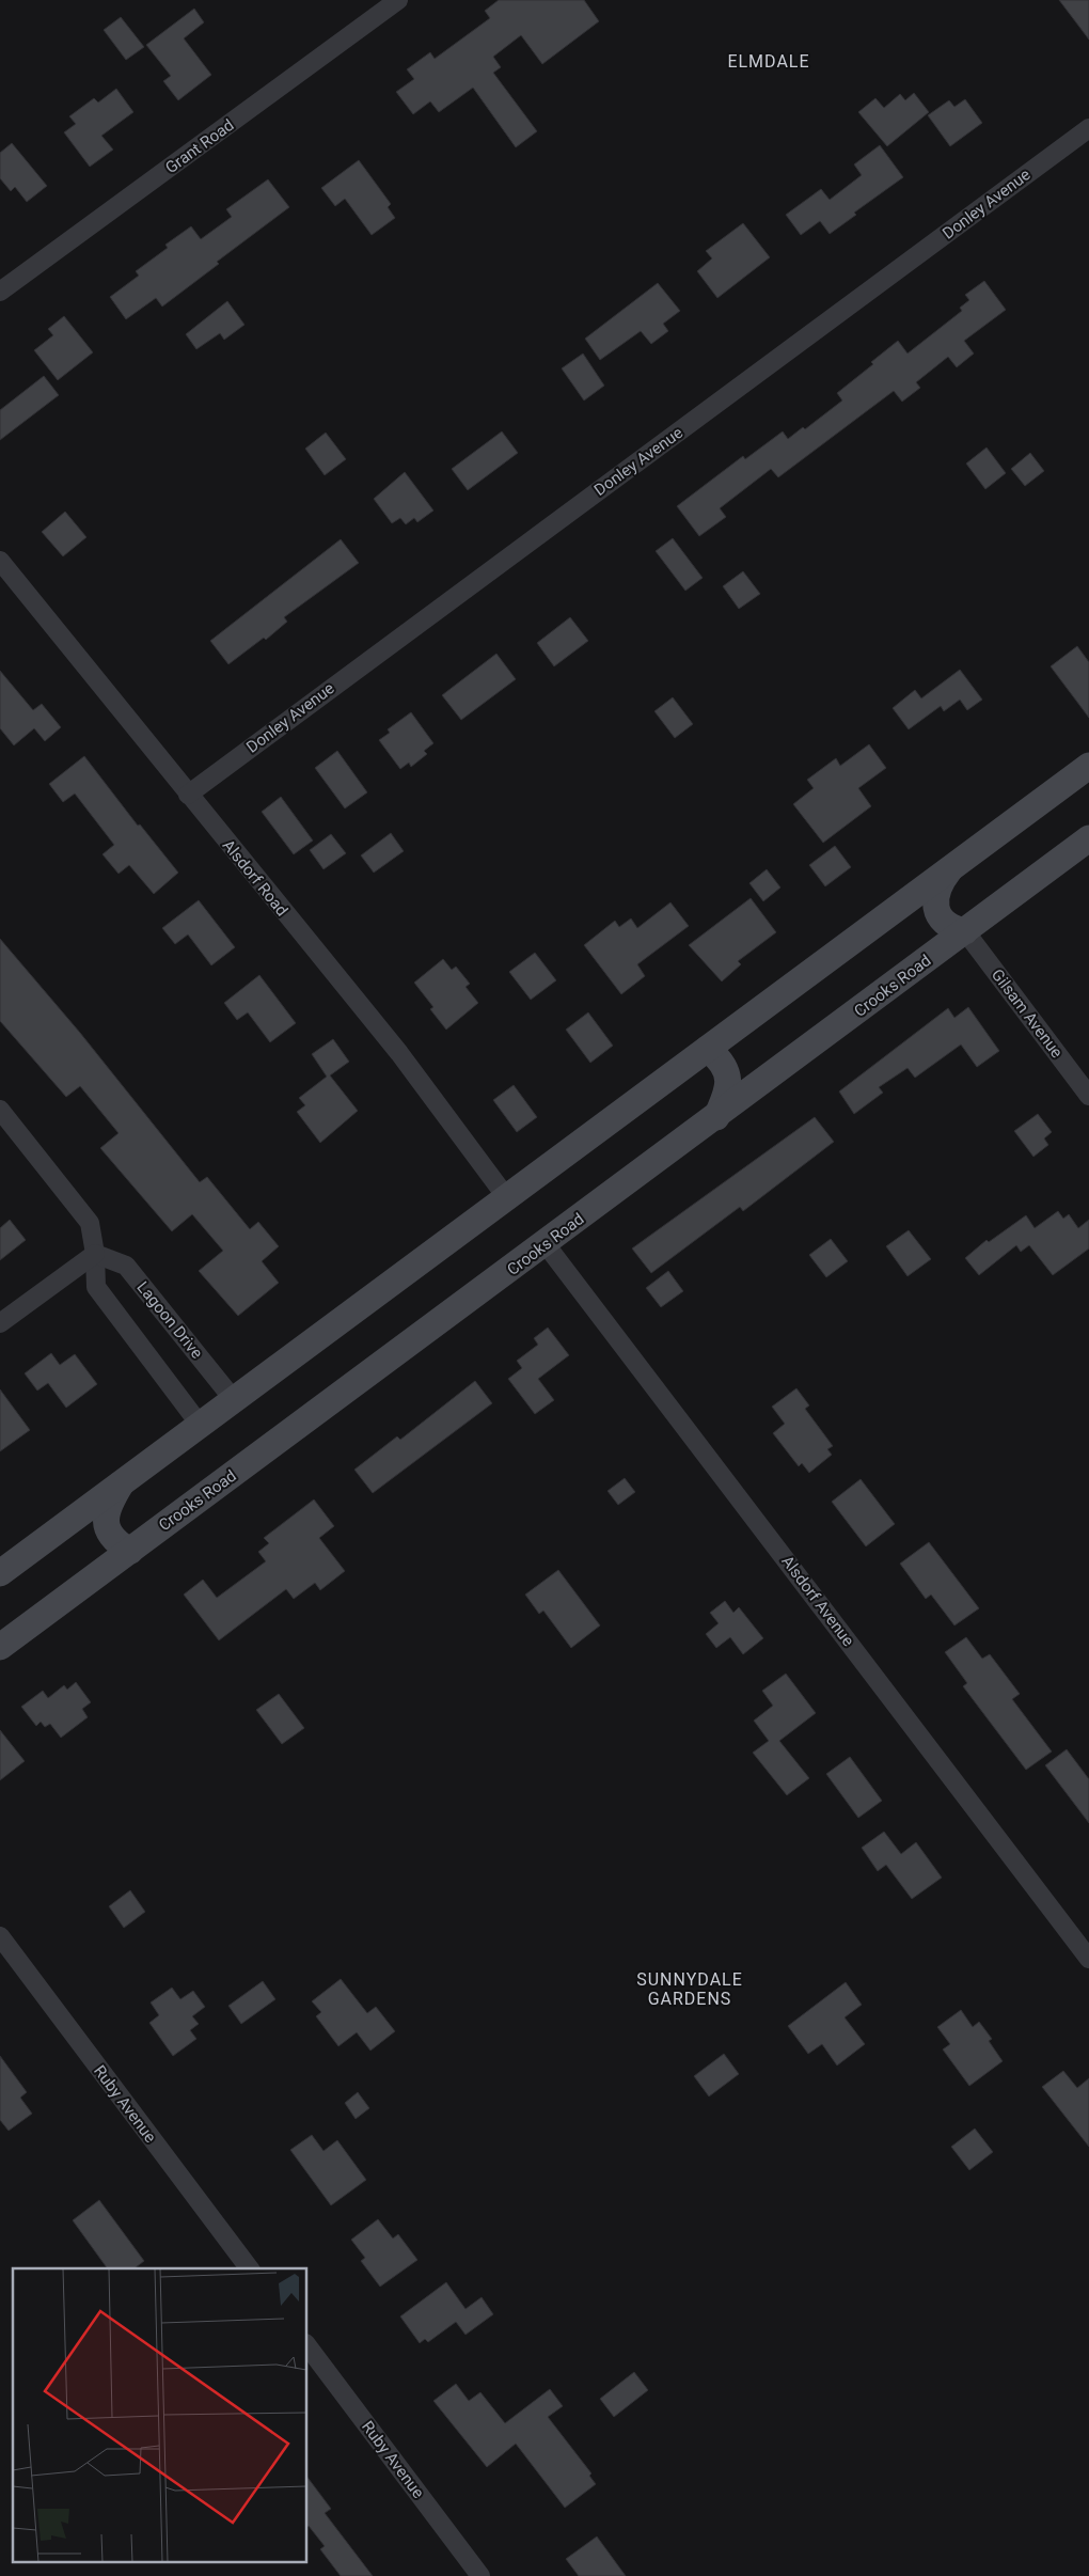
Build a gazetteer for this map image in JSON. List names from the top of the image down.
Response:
{
  "streets": {
    "main road": ["Crooks Road"],
    "street": [
      "Grant Road",
      "Donley Avenue",
      "Alsdorf Road",
      "Gilsam Avenue",
      "Lagoon Drive",
      "Alsdorf Avenue",
      "Ruby Avenue"
    ]
  },
  "crossings": [
    ["Donley Avenue", "Alsdorf Road"],
    ["Crooks Road", "Gilsam Avenue"],
    ["Crooks Road", "Alsdorf Avenue"]
  ],
  "districts": ["ELMDALE", "SUNNYDALE GARDENS"]
}
